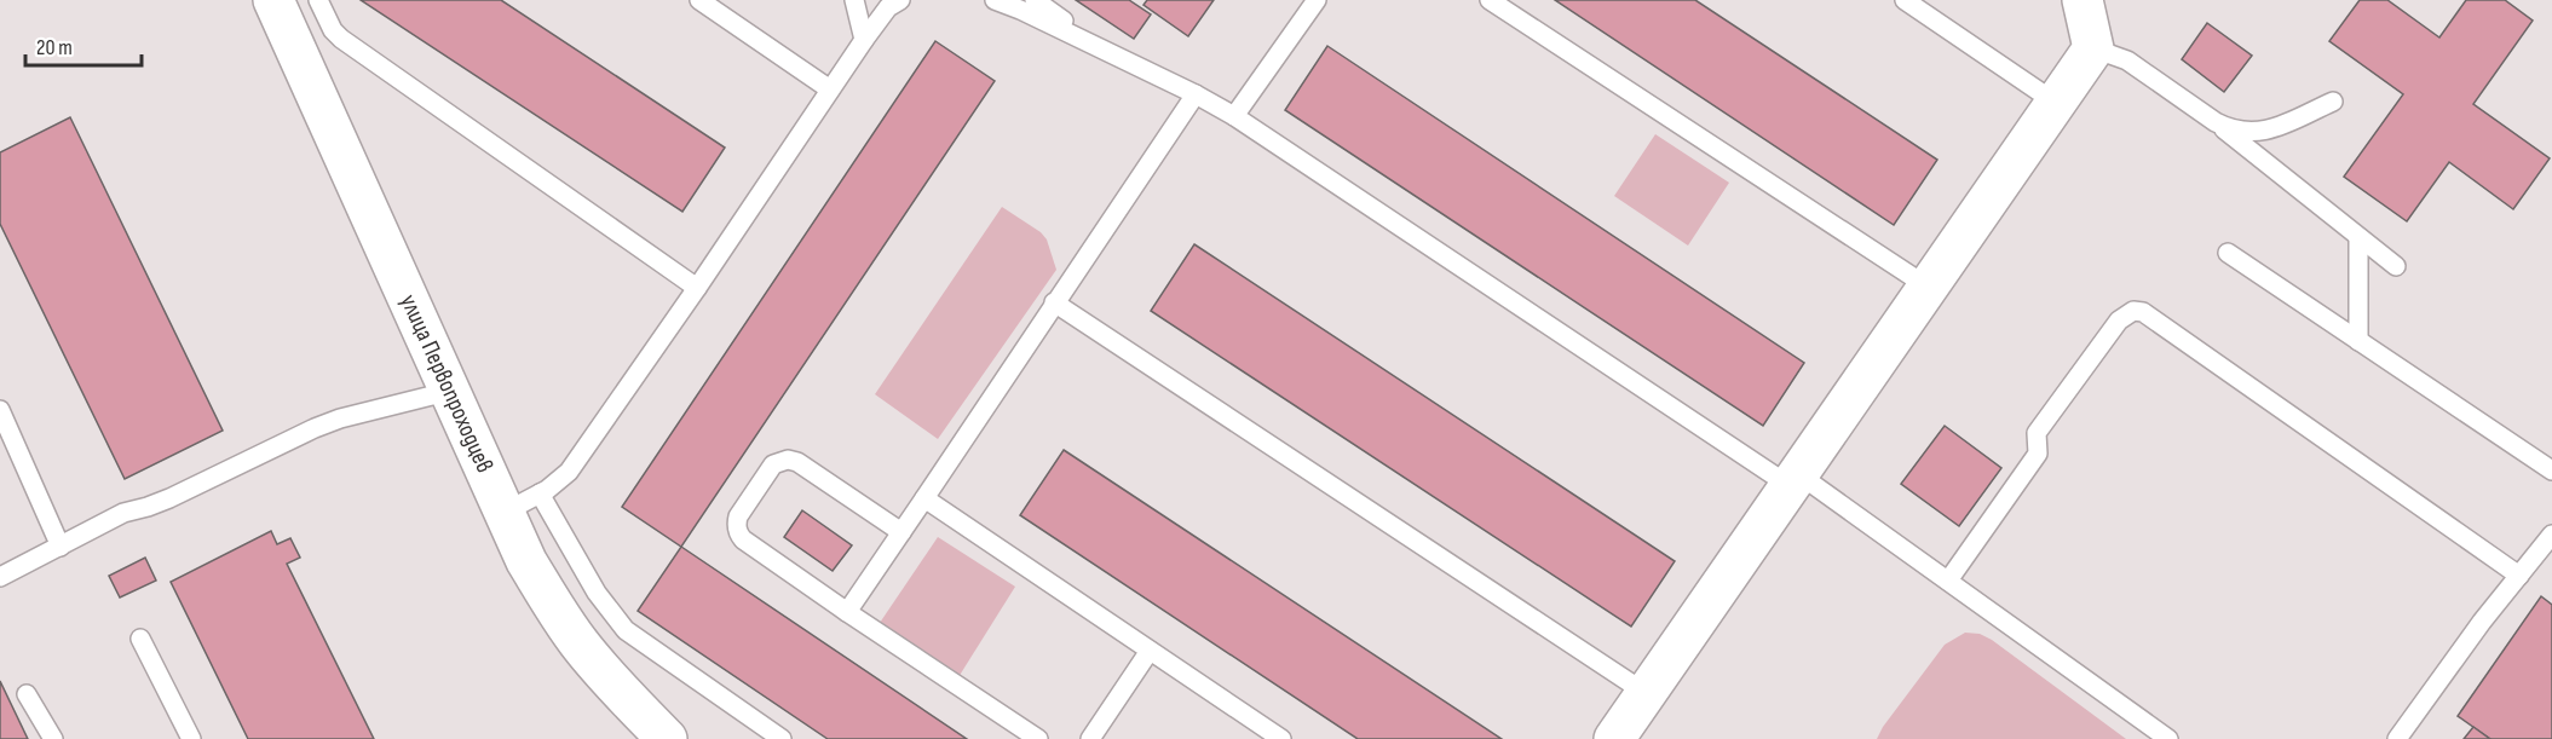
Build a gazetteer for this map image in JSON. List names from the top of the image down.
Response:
{
  "streets": {
    "street": ["улица Первопроходцев"]
  },
  "scale_bar": "20 m"
}
